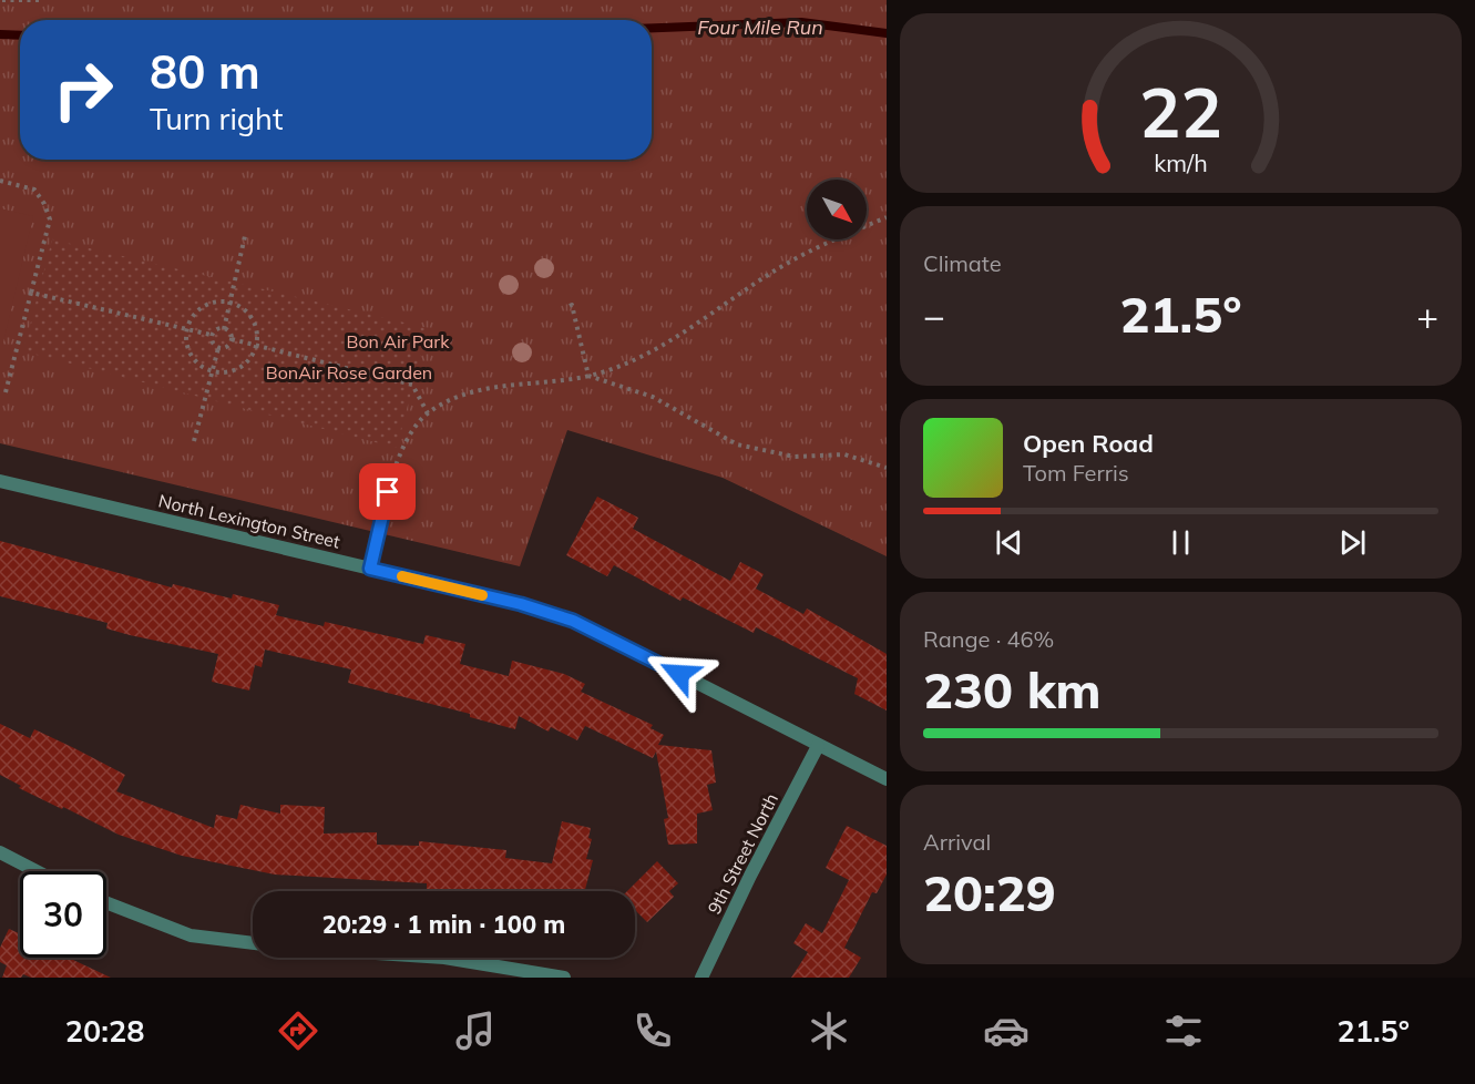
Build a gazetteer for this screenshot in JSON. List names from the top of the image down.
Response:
{
  "streets": {
    "street": ["North Lexington Street", "9th Street North"]
  },
  "crossings": [
    ["North Lexington Street", "9th Street North"]
  ],
  "water": ["Four Mile Run"],
  "parks": ["Bon Air Park", "BonAir Rose Garden"],
  "north": "bottom right",
  "page": {
    "turn": ["80 m", "Turn right"],
    "tile": [
      "Climate",
      ["Range · 46%", "230 km"],
      ["Arrival", "20:29"]
    ],
    "heat": ["−", "21.5°", "+"],
    "song": ["Open Road", "Tom Ferris"],
    "limit": "30",
    "trip": "20:29 · 1 min · 100 m",
    "tabs": ["20:28", "21.5°"],
    "gauge": ["22", "km/h"]
  }
}
